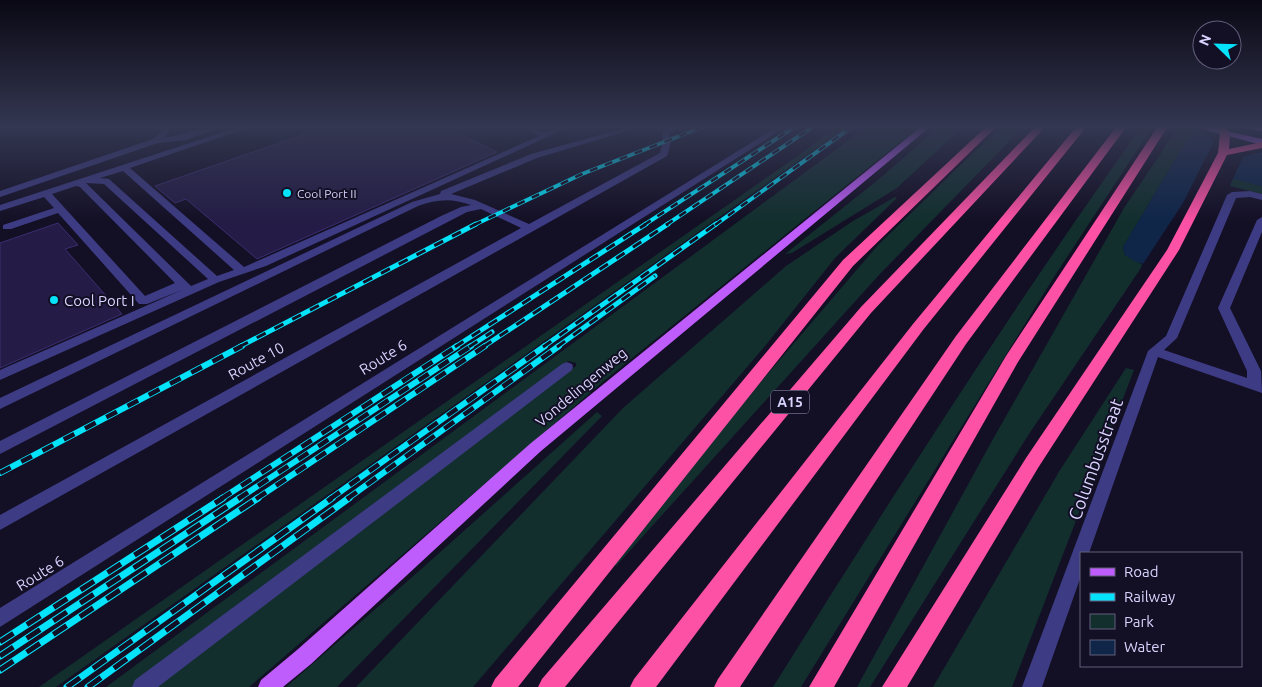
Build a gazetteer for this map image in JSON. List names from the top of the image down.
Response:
{
  "streets": {
    "highway": ["A15"],
    "main road": ["Vondelingenweg"],
    "street": ["Route 6", "Route 10", "Columbusstraat"]
  },
  "places": ["Cool Port II", "Cool Port I"],
  "legend": [
    "Road",
    "Railway",
    "Park",
    "Water"
  ],
  "north": "top left"
}
